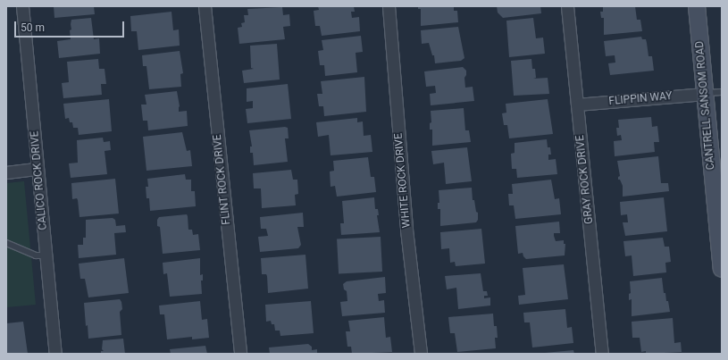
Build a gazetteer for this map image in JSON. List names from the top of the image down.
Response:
{
  "streets": {
    "street": [
      "FLIPPIN WAY",
      "CANTRELL SANSOM ROAD",
      "FLINT ROCK DRIVE",
      "GRAY ROCK DRIVE",
      "CALICO ROCK DRIVE",
      "WHITE ROCK DRIVE"
    ]
  },
  "crossings": [
    ["FLIPPIN WAY", "CANTRELL SANSOM ROAD"],
    ["FLIPPIN WAY", "GRAY ROCK DRIVE"]
  ],
  "scale_bar": "50 m"
}
